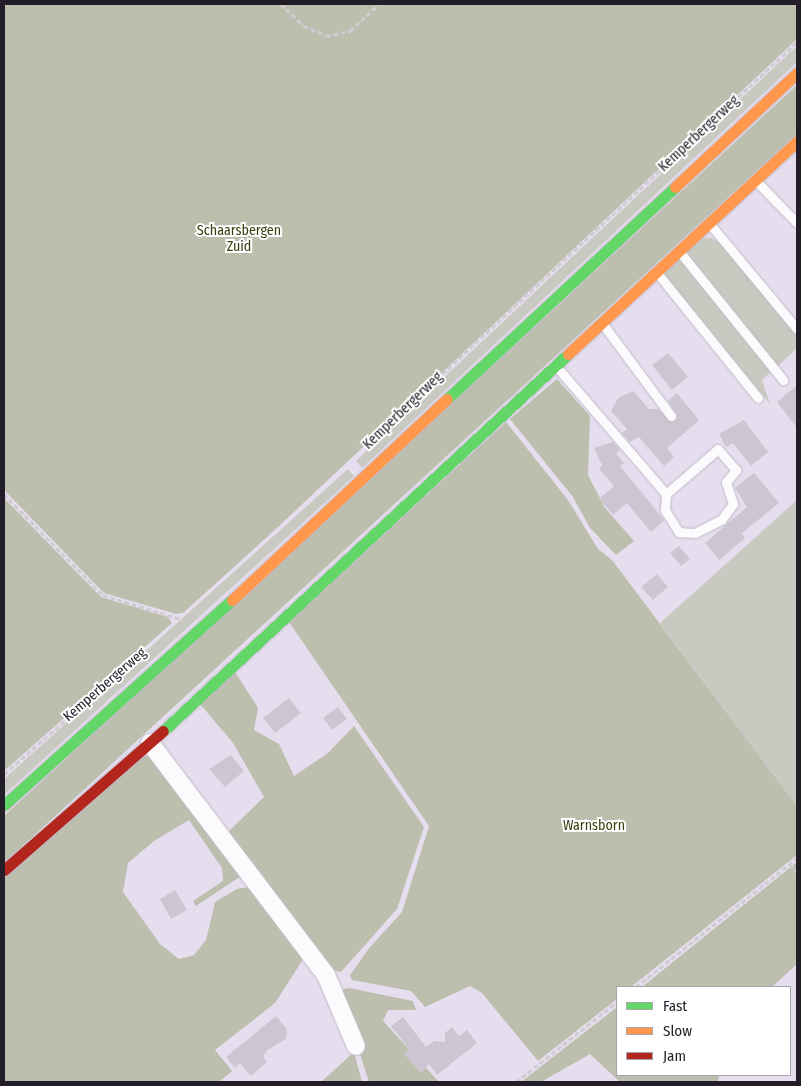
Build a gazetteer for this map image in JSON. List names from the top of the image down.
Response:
{
  "streets": {
    "street": ["Kemperbergerweg"]
  },
  "parks": ["Schaarsbergen Zuid", "Warnsborn"],
  "legend": ["Fast", "Slow", "Jam"]
}
